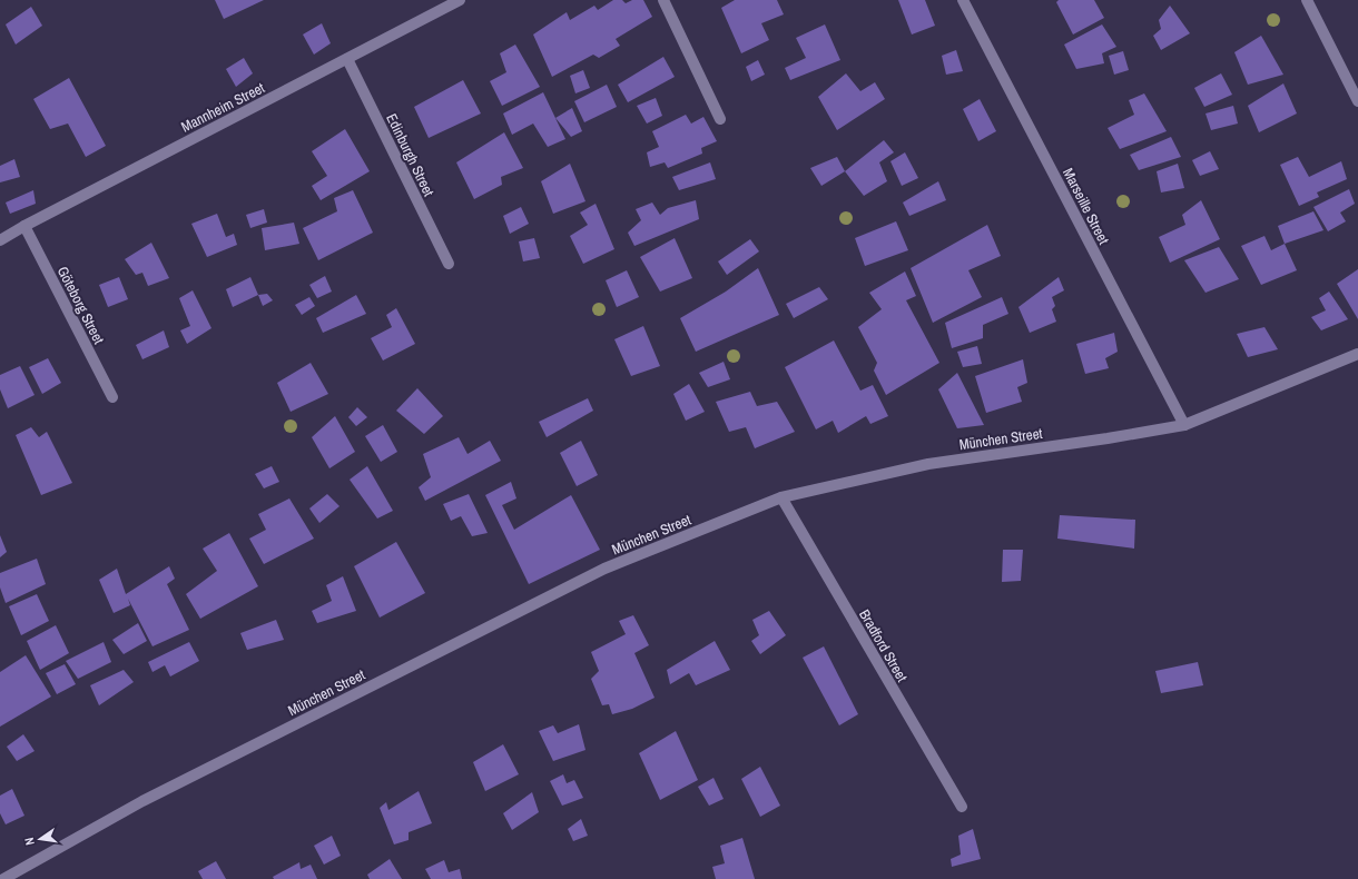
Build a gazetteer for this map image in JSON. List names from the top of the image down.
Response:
{
  "streets": {
    "street": [
      "Mannheim Street",
      "Edinburgh Street",
      "Marseille Street",
      "Göteborg Street",
      "München Street",
      "Bradford Street"
    ]
  },
  "crossings": [
    ["Mannheim Street", "Edinburgh Street"],
    ["Mannheim Street", "Göteborg Street"],
    ["Marseille Street", "München Street"],
    ["München Street", "Bradford Street"]
  ],
  "north": "left"
}
